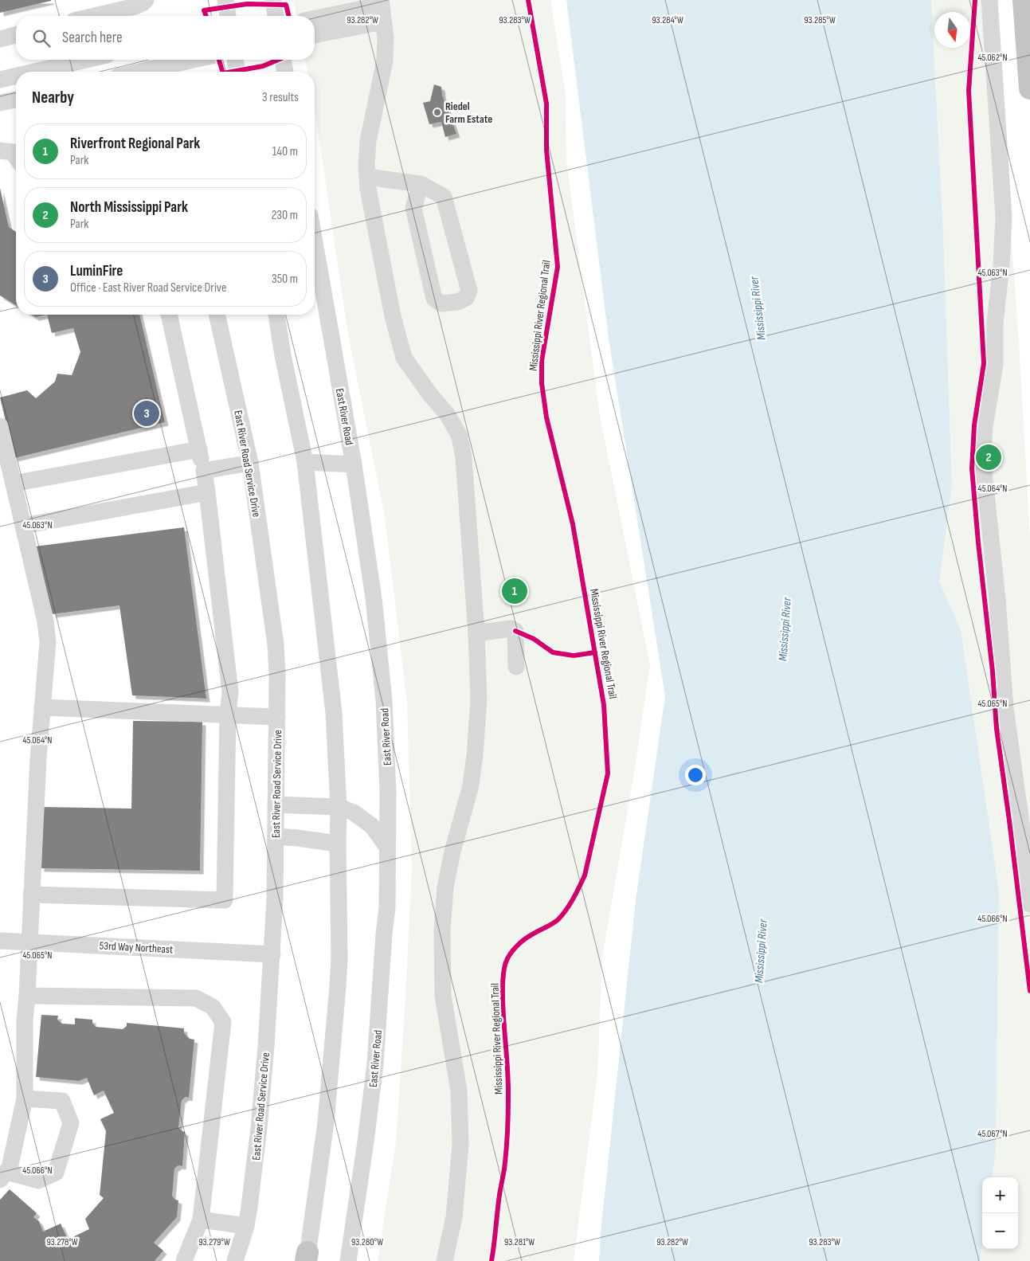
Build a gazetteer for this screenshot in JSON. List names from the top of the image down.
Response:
{
  "streets": {
    "street": ["East River Road", "East River Road Service Drive", "53rd Way Northeast"],
    "cycle path": ["Mississippi River Regional Trail"]
  },
  "crossings": [
    ["East River Road Service Drive", "53rd Way Northeast"]
  ],
  "water": ["Mississippi River"],
  "places": ["Riedel Farm Estate"],
  "north": "bottom",
  "page": {
    "search": "Search here",
    "heading": ["Nearby", "3 results"],
    "list": [
      {
        "mark": "1",
        "name": "Riverfront Regional Park",
        "note": "Park",
        "value": "140 m"
      },
      {
        "mark": "2",
        "name": "North Mississippi Park",
        "note": "Park",
        "value": "230 m"
      },
      {
        "mark": "3",
        "name": "LuminFire",
        "note": "Office · East River Road Service Drive",
        "value": "350 m"
      }
    ],
    "pins": ["3", "2", "1"],
    "map_buttons": ["+", "−"]
  },
  "coordinates": [
    "93.282°W",
    "93.283°W",
    "93.284°W",
    "93.285°W",
    "45.062°N",
    "45.063°N",
    "45.064°N",
    "45.065°N",
    "45.066°N",
    "45.067°N",
    "93.278°W",
    "93.279°W",
    "93.280°W",
    "93.281°W"
  ]
}
